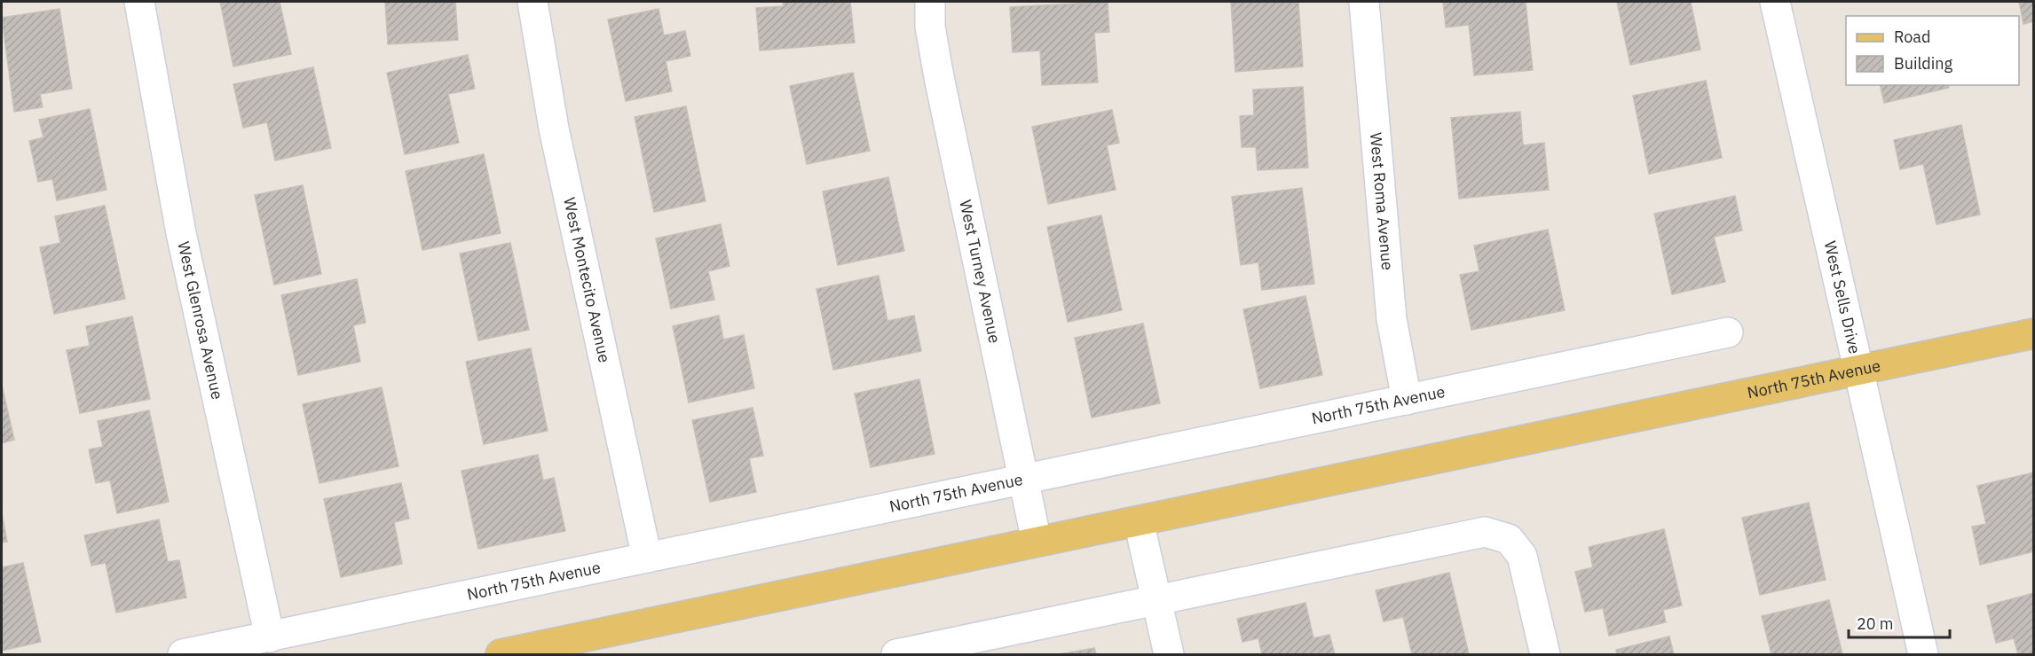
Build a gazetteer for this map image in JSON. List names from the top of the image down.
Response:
{
  "streets": {
    "main road": ["North 75th Avenue"],
    "street": [
      "West Roma Avenue",
      "West Turney Avenue",
      "West Montecito Avenue",
      "West Sells Drive",
      "West Glenrosa Avenue"
    ]
  },
  "crossings": [
    ["West Roma Avenue", "North 75th Avenue"],
    ["West Turney Avenue", "North 75th Avenue"],
    ["West Montecito Avenue", "North 75th Avenue"],
    ["West Sells Drive", "North 75th Avenue"],
    ["West Glenrosa Avenue", "North 75th Avenue"]
  ],
  "legend": ["Road", "Building"],
  "scale_bar": "20 m"
}
